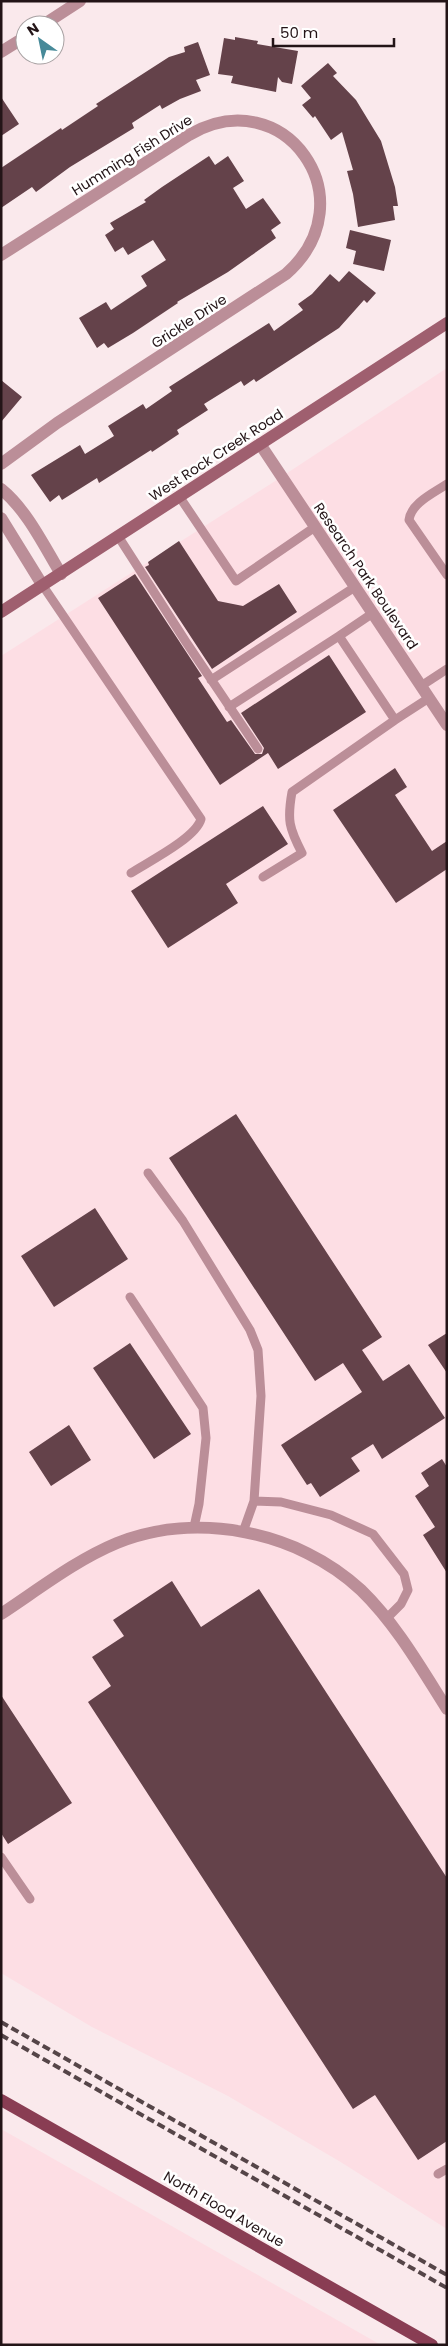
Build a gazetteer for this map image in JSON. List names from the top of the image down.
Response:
{
  "streets": {
    "main road": ["West Rock Creek Road", "North Flood Avenue"],
    "street": ["Humming Fish Drive", "Grickle Drive", "Research Park Boulevard"]
  },
  "crossings": [
    ["Humming Fish Drive", "Grickle Drive"],
    ["West Rock Creek Road", "Research Park Boulevard"]
  ],
  "scale_bar": "50 m",
  "north": "top left"
}
